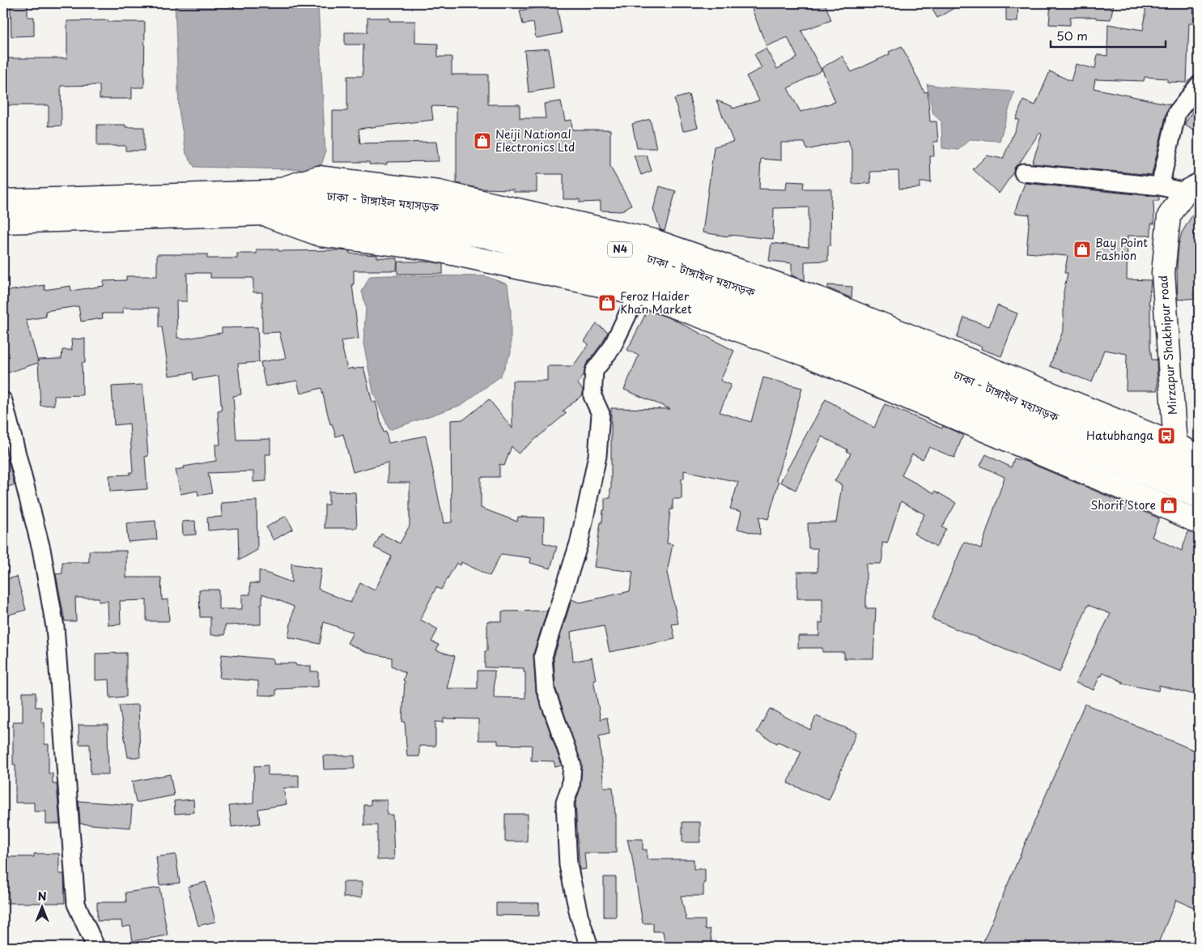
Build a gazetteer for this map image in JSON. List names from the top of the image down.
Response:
{
  "streets": {
    "main road": ["ঢাকা - টাঙ্গাইল মহাসড়ক", "N4", "Mirzapur Shakhipur road"]
  },
  "places": {
    "shop": [
      "Neiji National Electronics Ltd",
      "Bay Point Fashion",
      "Feroz Haider Khan Market",
      "Shorif Store"
    ],
    "bus stop": ["Hatubhanga"]
  },
  "scale_bar": "50 m",
  "north": "top"
}
